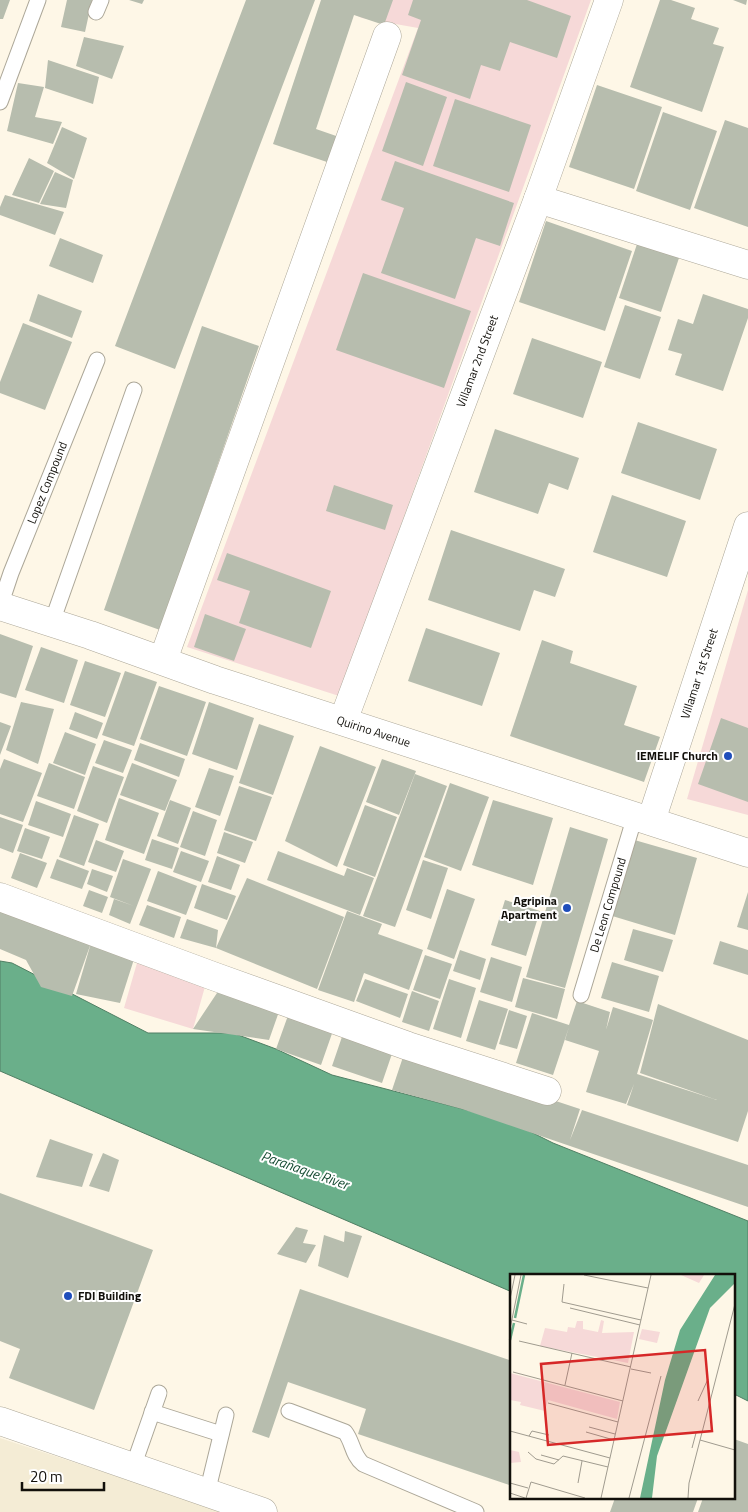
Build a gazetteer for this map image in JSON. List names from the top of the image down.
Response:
{
  "streets": {
    "street": ["Villamar 2nd Street", "Villamar 1st Street", "Quirino Avenue"],
    "lane": ["Lopez Compound", "De Leon Compound"]
  },
  "crossings": [
    ["Villamar 2nd Street", "Quirino Avenue"],
    ["Lopez Compound", "Quirino Avenue"],
    ["Villamar 1st Street", "Quirino Avenue"],
    ["Villamar 1st Street", "De Leon Compound"],
    ["Quirino Avenue", "De Leon Compound"]
  ],
  "water": ["Parañaque River"],
  "places": ["IEMELIF Church", "Agripina Apartment", "FDI Building"],
  "scale_bar": "20 m"
}
